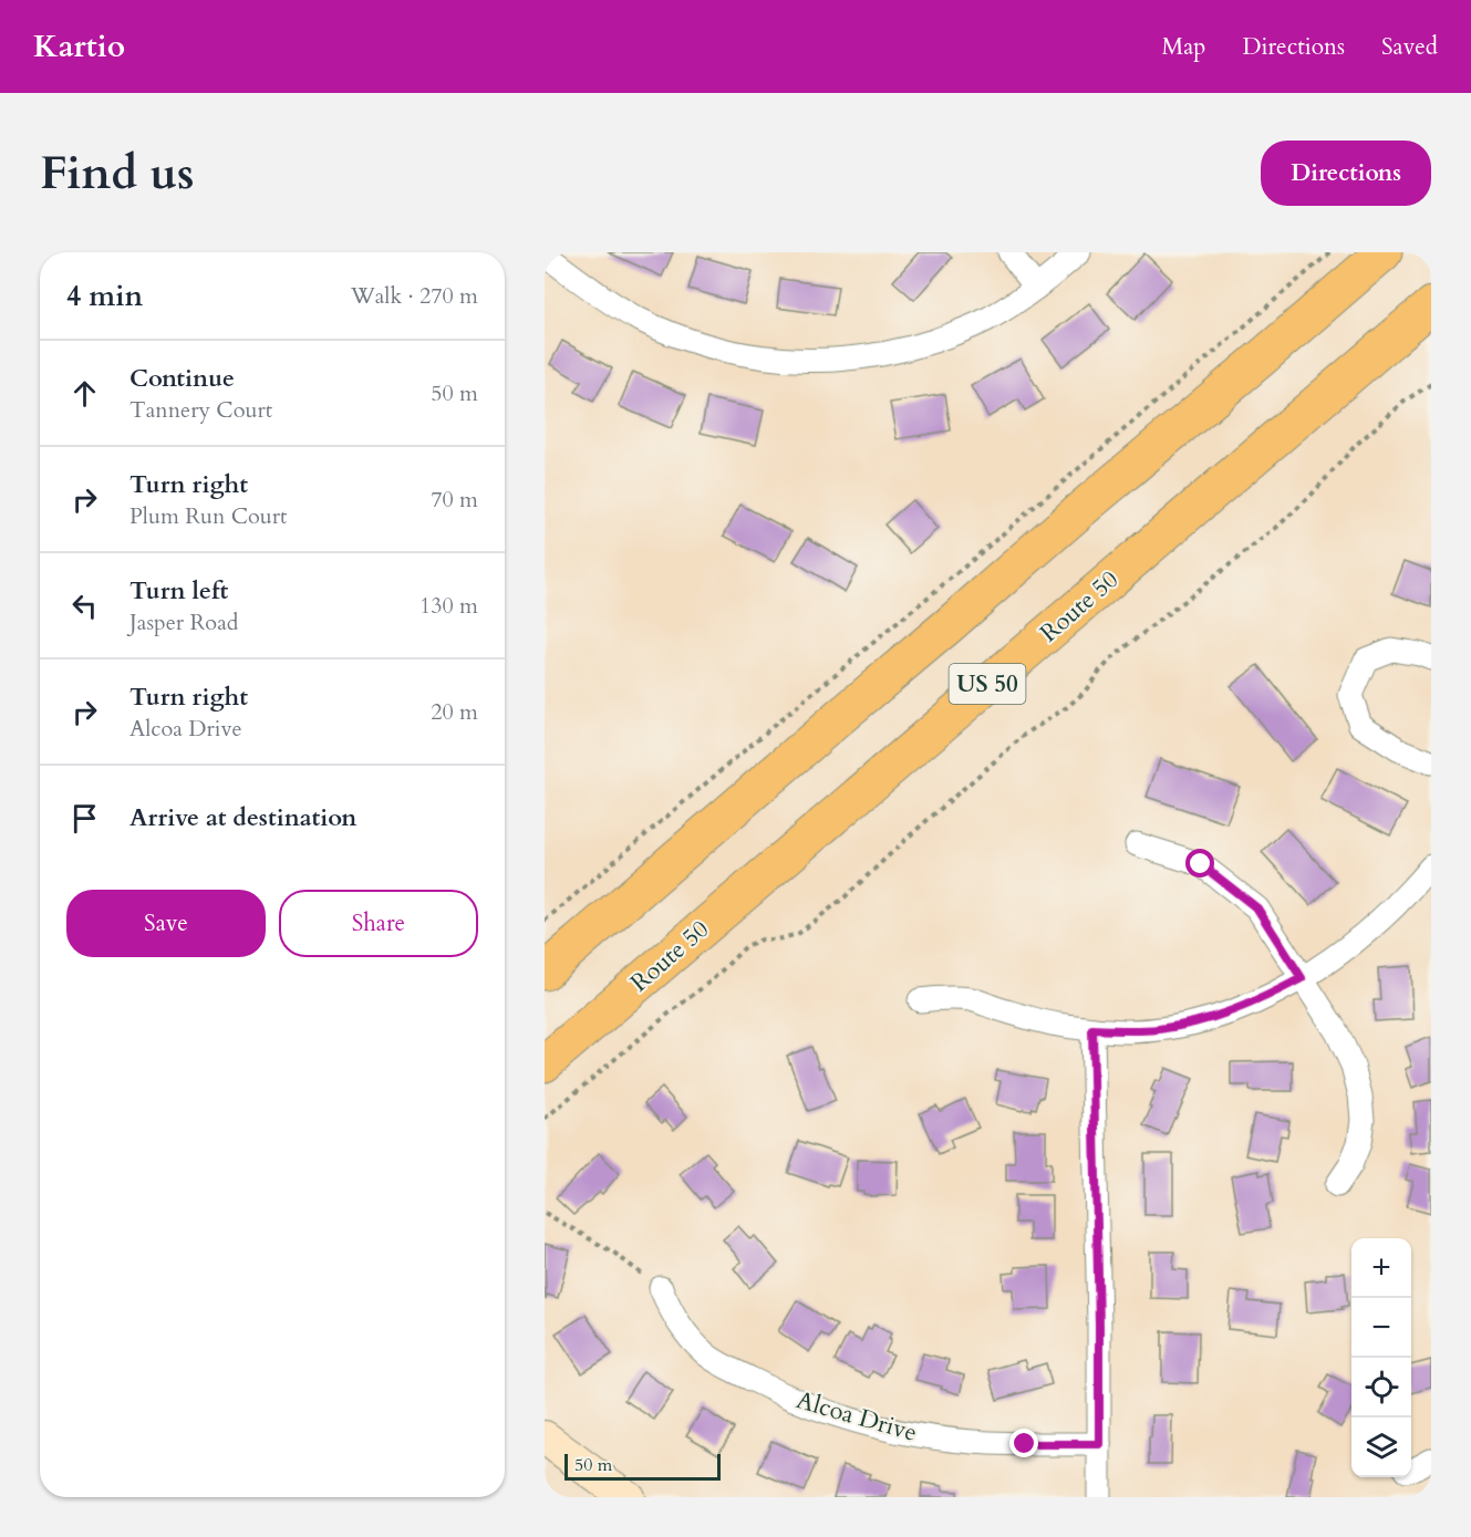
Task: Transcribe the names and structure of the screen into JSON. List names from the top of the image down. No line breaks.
{"streets":{"highway":["Route 50","US 50"],"street":["Alcoa Drive"]},"scale_bar":"50 m","page":{"header":"Kartio","nav":["Map","Directions","Saved"],"buttons":["Directions",["Save","Share"]],"title":"Find us","heading":["4 min","Walk · 270 m"],"list":[["Continue","Tannery Court","50 m"],["Turn right","Plum Run Court","70 m"],["Turn left","Jasper Road","130 m"],["Turn right","Alcoa Drive","20 m"],"Arrive at destination"],"map_buttons":["+","−"],"scale":"50 m"}}
